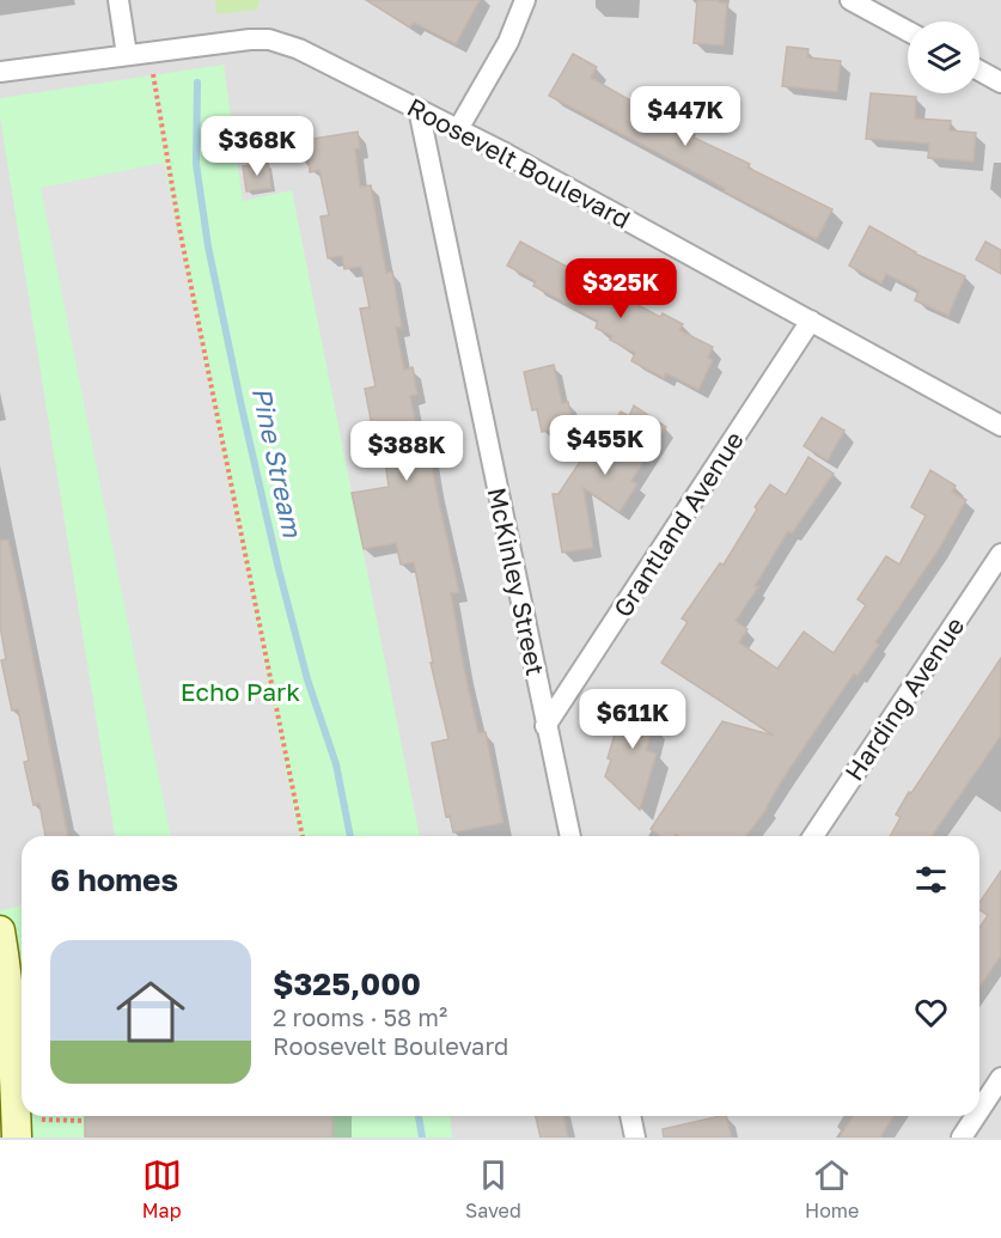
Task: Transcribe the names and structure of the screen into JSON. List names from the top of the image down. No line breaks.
{"streets":{"street":["Roosevelt Boulevard","Grantland Avenue","McKinley Street","Harding Avenue"]},"crossings":[["Roosevelt Boulevard","Grantland Avenue"],["Roosevelt Boulevard","McKinley Street"],["Grantland Avenue","McKinley Street"]],"water":["Pine Stream"],"parks":["Echo Park"],"page":{"price":["$447K","$368K","$325K","$455K","$388K","$611K"],"heading":"6 homes","list":[{"name":"$325,000","note":"2 rooms · 58 m² · Roosevelt Boulevard"}],"tabs":["Map","Saved","Home"]}}
